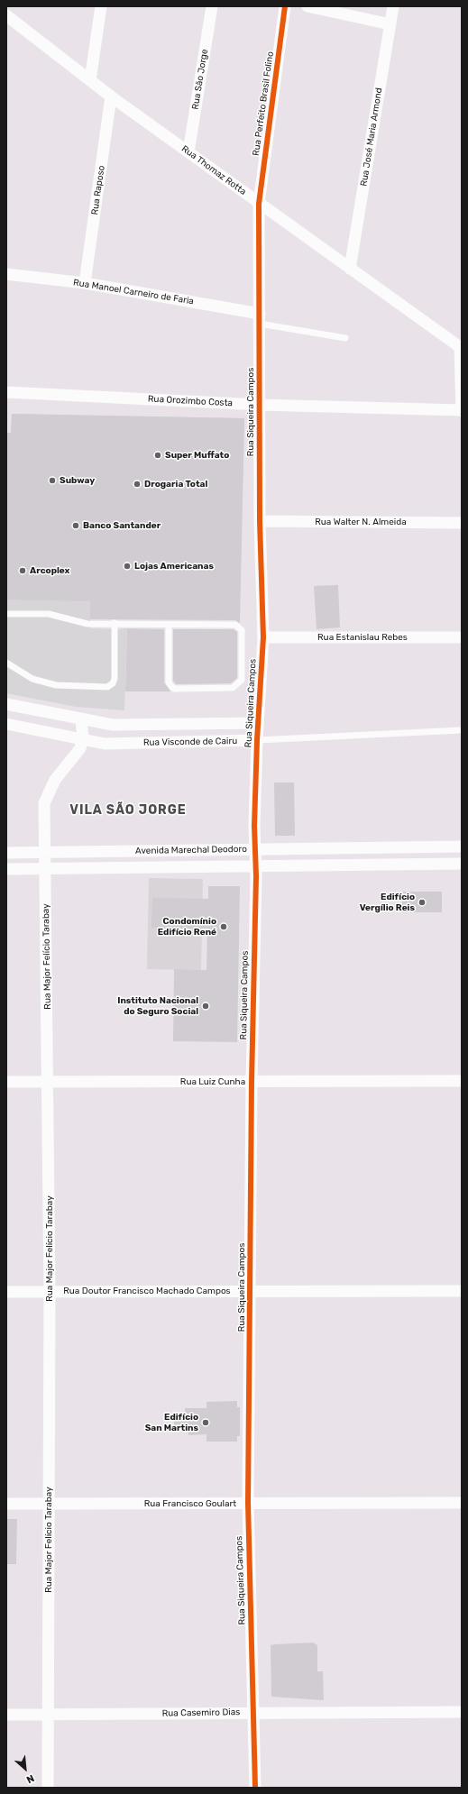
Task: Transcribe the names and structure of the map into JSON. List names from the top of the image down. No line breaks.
{"streets":{"street":["Rua São Jorge","Rua Perfeito Brasil Folino","Rua José Maria Armond","Rua Thomaz Rotta","Rua Raposo","Rua Manoel Carneiro de Faria","Rua Orozimbo Costa","Rua Siqueira Campos","Rua Walter N. Almeida","Rua Estanislau Rebes","Rua Visconde de Cairu","Avenida Marechal Deodoro","Rua Major Felício Tarabay","Rua Luiz Cunha","Rua Doutor Francisco Machado Campos","Rua Francisco Goulart","Rua Casemiro Dias"]},"crossings":[["Rua São Jorge","Rua Thomaz Rotta"],["Rua Perfeito Brasil Folino","Rua Thomaz Rotta"],["Rua Perfeito Brasil Folino","Rua Siqueira Campos"],["Rua José Maria Armond","Rua Thomaz Rotta"],["Rua Thomaz Rotta","Rua Raposo"],["Rua Thomaz Rotta","Rua Orozimbo Costa"],["Rua Thomaz Rotta","Rua Siqueira Campos"],["Rua Raposo","Rua Manoel Carneiro de Faria"],["Rua Manoel Carneiro de Faria","Rua Siqueira Campos"],["Rua Orozimbo Costa","Rua Siqueira Campos"],["Rua Siqueira Campos","Rua Walter N. Almeida"],["Rua Siqueira Campos","Rua Estanislau Rebes"],["Rua Siqueira Campos","Rua Visconde de Cairu"],["Rua Siqueira Campos","Avenida Marechal Deodoro"],["Rua Siqueira Campos","Rua Luiz Cunha"],["Rua Siqueira Campos","Rua Doutor Francisco Machado Campos"],["Rua Siqueira Campos","Rua Francisco Goulart"],["Rua Siqueira Campos","Rua Casemiro Dias"],["Rua Visconde de Cairu","Rua Major Felício Tarabay"],["Avenida Marechal Deodoro","Rua Major Felício Tarabay"],["Rua Major Felício Tarabay","Rua Luiz Cunha"],["Rua Major Felício Tarabay","Rua Doutor Francisco Machado Campos"],["Rua Major Felício Tarabay","Rua Francisco Goulart"],["Rua Major Felício Tarabay","Rua Casemiro Dias"]],"districts":["VILA SÃO JORGE"],"places":["Super Muffato","Subway","Drogaria Total","Banco Santander","Lojas Americanas","Arcoplex","Edifício Vergílio Reis","Condomínio Edifício René","Instituto Nacional do Seguro Social","Edifício San Martins"],"north":"bottom right"}
